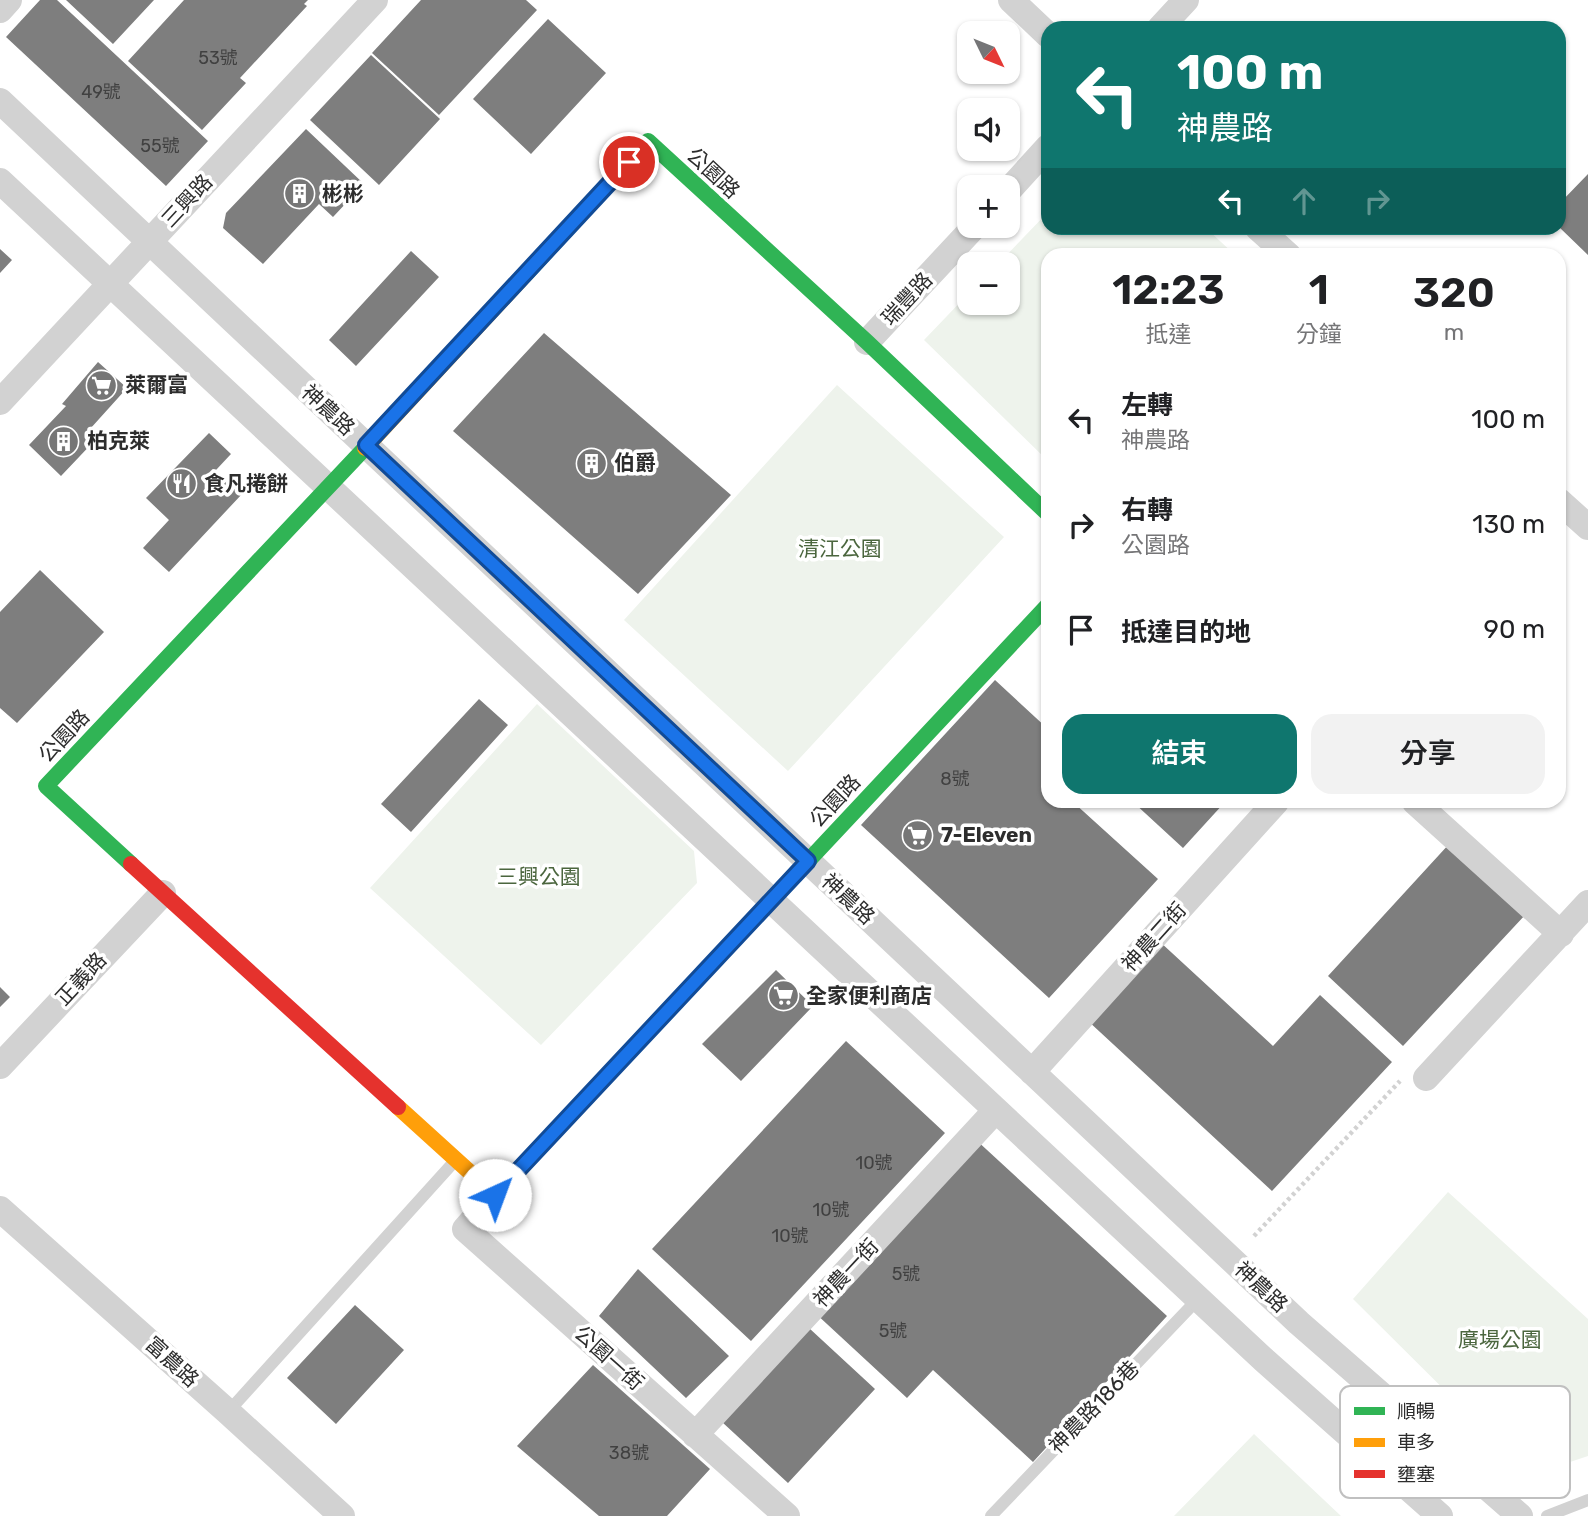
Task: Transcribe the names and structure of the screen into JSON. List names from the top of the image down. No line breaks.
{"streets":{"street":["公園路","三興路","瑞豐路","神農路","神農二街","正義路","神農一街","公園一街","富農路"],"lane":["神農路186巷"]},"crossings":[["公園路","瑞豐路"],["公園路","神農路"],["公園路","正義路"],["公園路","公園一街"],["三興路","神農路"],["神農路","神農二街"],["神農一街","公園一街"]],"parks":["清江公園","三興公園","廣場公園"],"places":{"building":["彬彬","柏克萊","伯爵"],"supermarket":["萊爾富","7-Eleven","全家便利商店"],"restaurant":["食凡捲餅"]},"house_numbers":["53號","49號","55號","8號","10號","10號","10號","5號","5號","38號"],"legend":["順暢","車多","壅塞"],"north":"bottom right","page":{"map_buttons":["+","−"],"turn":["100 m","神農路"],"eta":["12:23","抵達","1","分鐘","320","m"],"list":[{"name":"左轉","note":"神農路","value":"100 m"},{"name":"右轉","note":"公園路","value":"130 m"},{"name":"抵達目的地","value":"90 m"}],"buttons":["結束","分享"]}}
